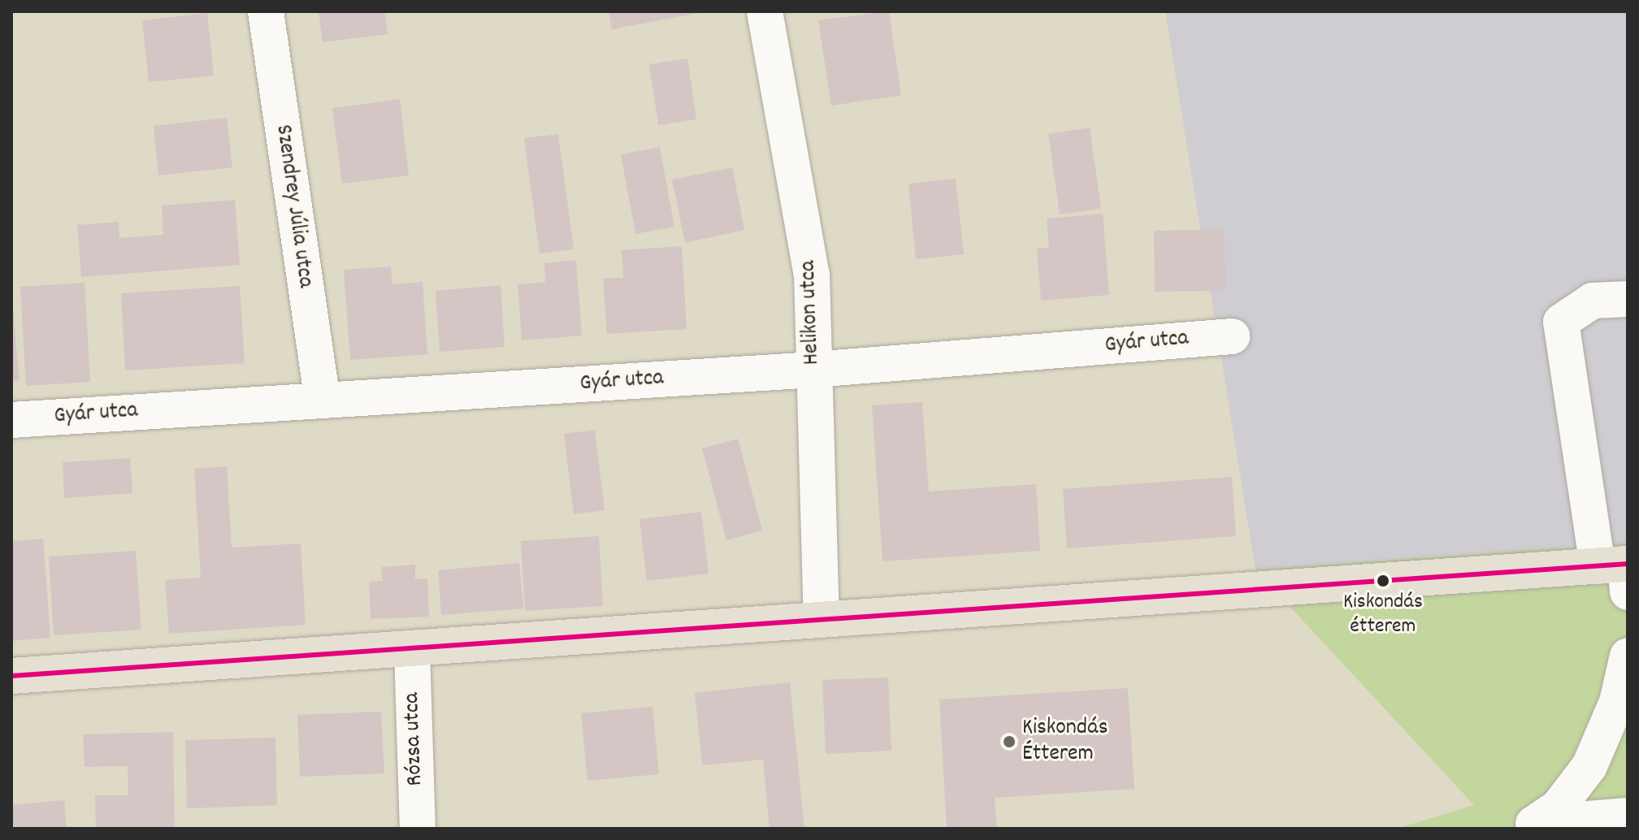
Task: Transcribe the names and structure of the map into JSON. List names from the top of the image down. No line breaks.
{"streets":{"street":["Szendrey Júlia utca","Helikon utca","Gyár utca","Rózsa utca"]},"crossings":[["Szendrey Júlia utca","Gyár utca"],["Helikon utca","Gyár utca"]],"places":["Kiskondás étterem","Kiskondás Étterem"]}
